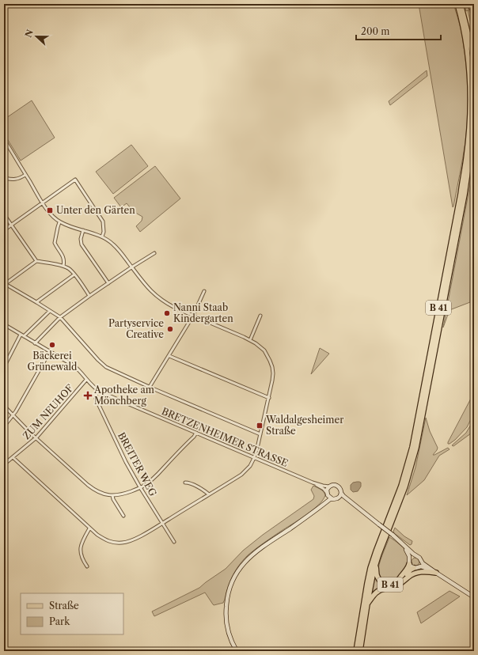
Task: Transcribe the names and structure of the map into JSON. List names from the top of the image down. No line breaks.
{"streets":{"highway":["B 41"],"street":["ZUM NEUHOF","BRETZENHEIMER STRASSE","BREITER WEG"]},"crossings":[["ZUM NEUHOF","BRETZENHEIMER STRASSE"],["BRETZENHEIMER STRASSE","BREITER WEG"]],"places":{"transit":["Unter den Gärten","Waldalgesheimer Straße"],"other":["Nanni Staab Kindergarten","Partyservice Creative","Bäckerei Grünewald"],"health":["Apotheke am Mönchberg"]},"legend":["Straße","Park"],"scale_bar":"200 m","north":"left"}
